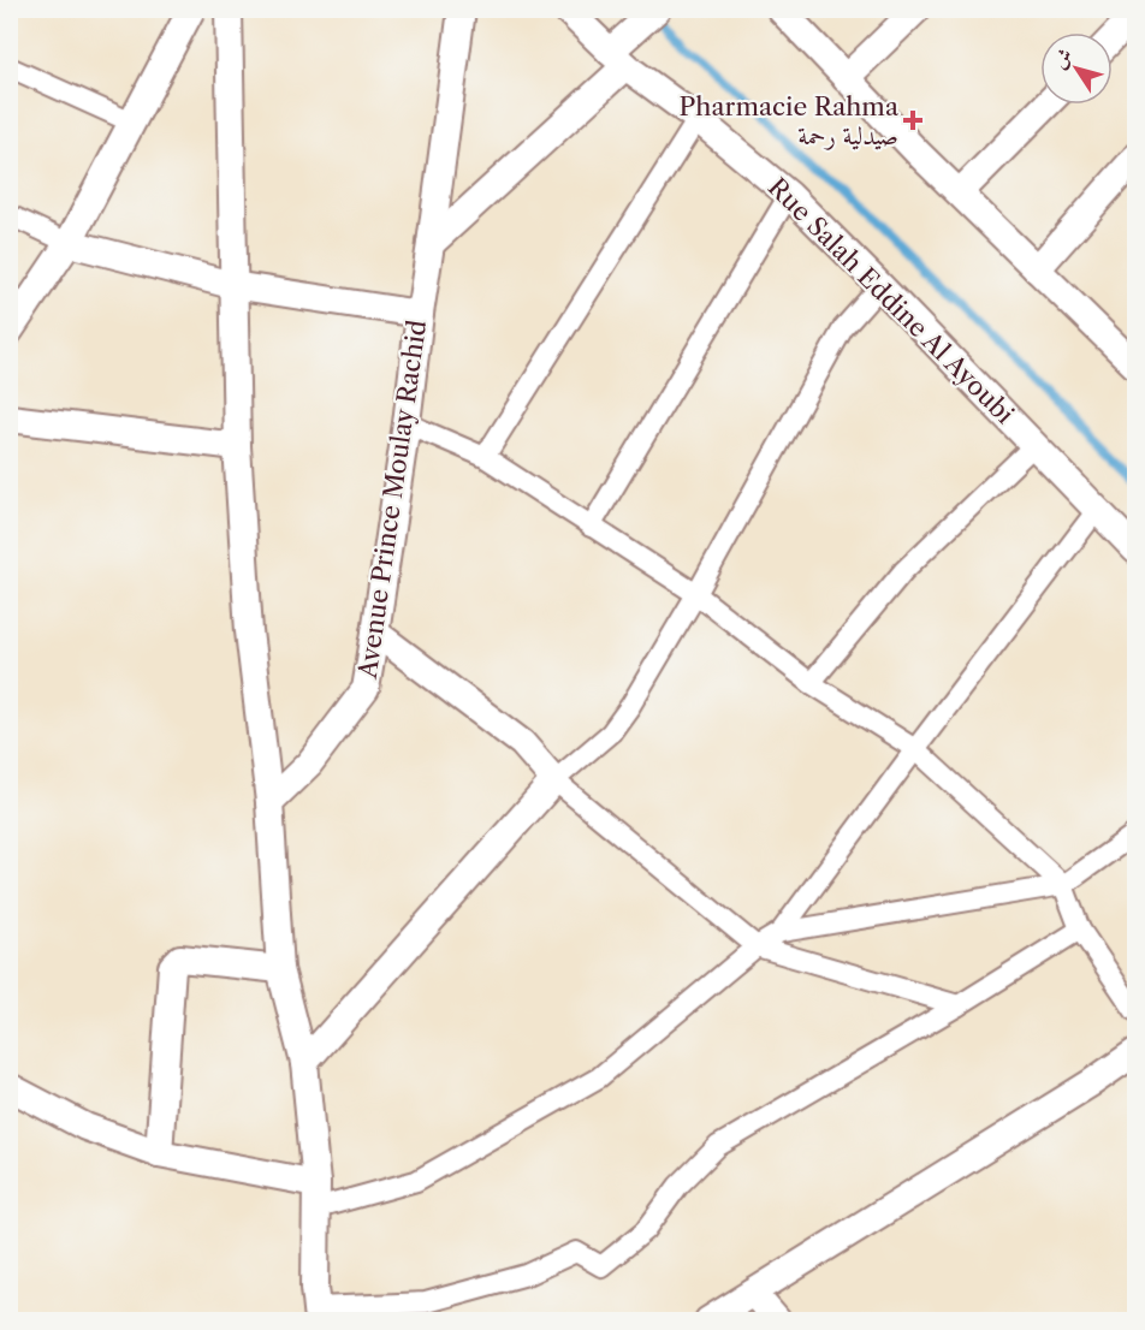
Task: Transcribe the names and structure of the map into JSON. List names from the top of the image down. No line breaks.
{"streets":{"street":["Rue Salah Eddine Al Ayoubi","Avenue Prince Moulay Rachid"]},"places":{"health":["Pharmacie Rahma صيدلية رحمة"]},"north":"top left"}
